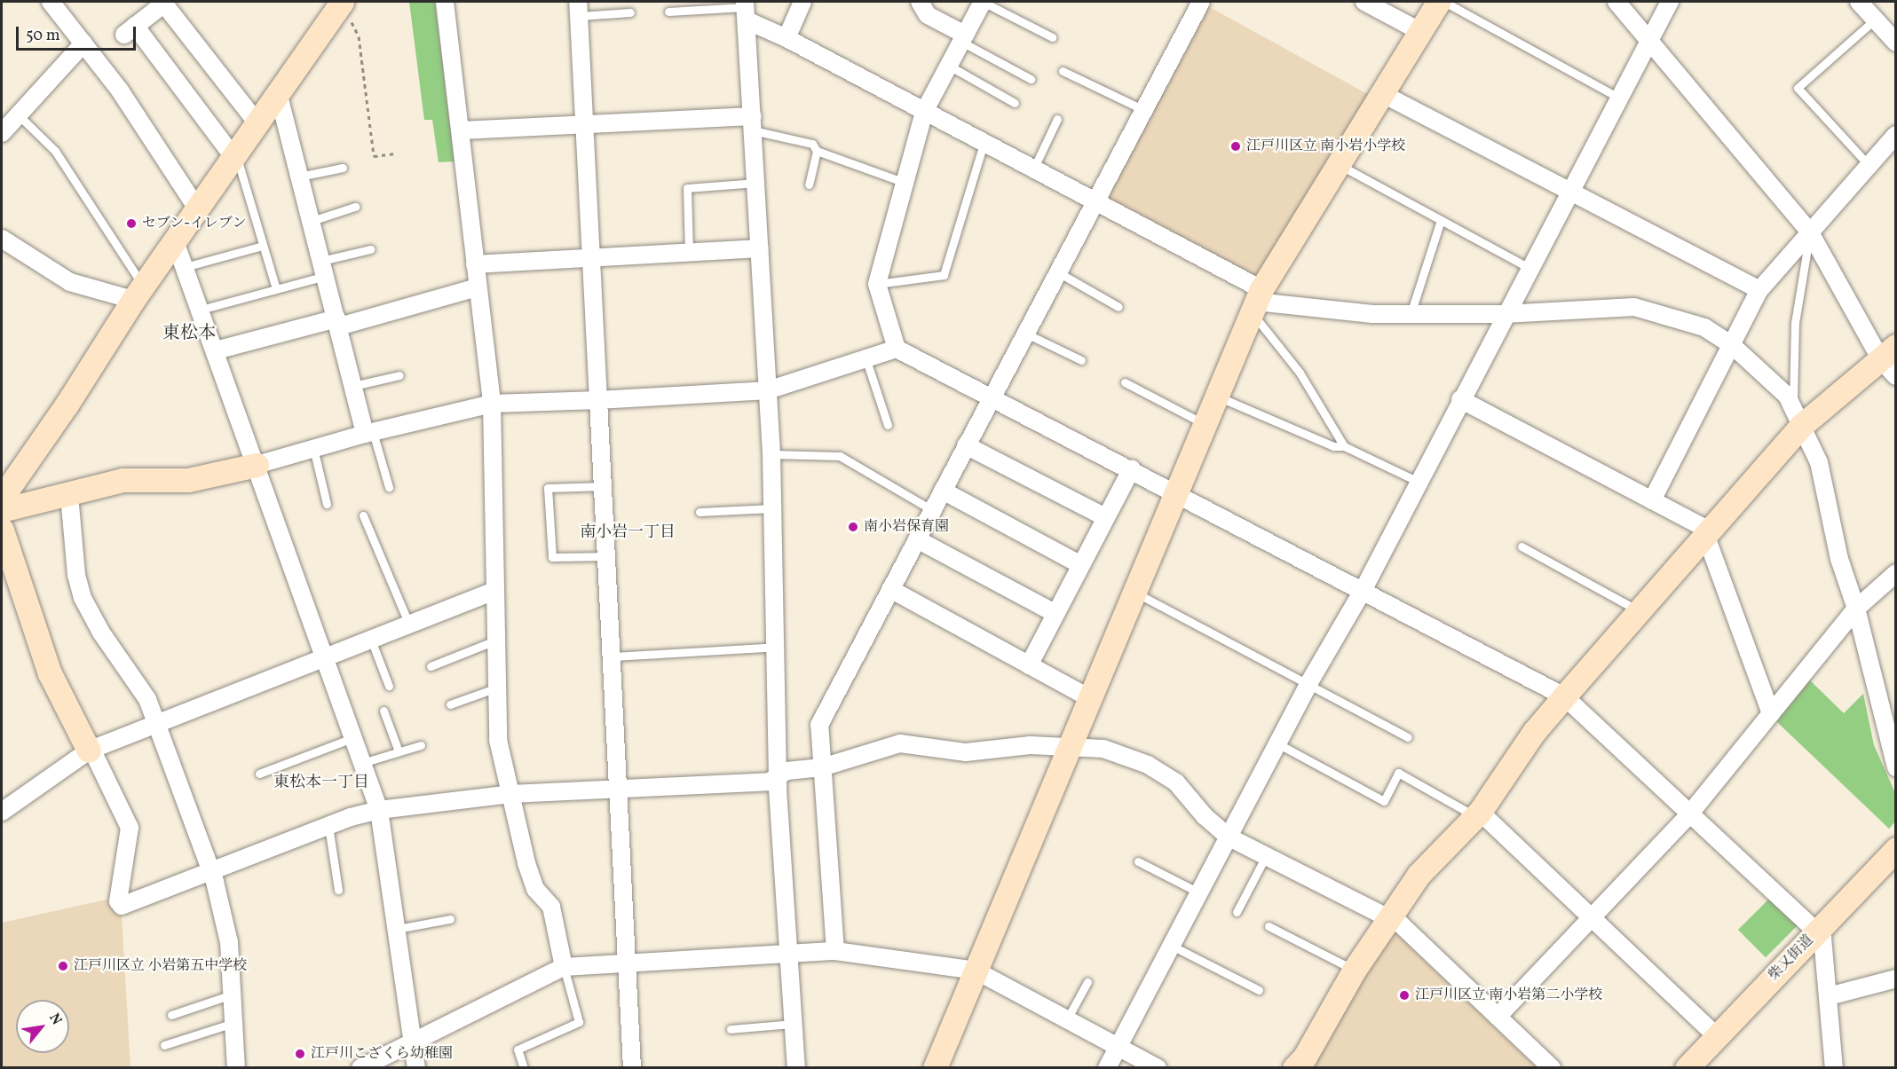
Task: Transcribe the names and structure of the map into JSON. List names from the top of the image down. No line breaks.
{"streets":{"street":["柴又街道"]},"districts":["東松本","南小岩一丁目","東松本一丁目"],"places":["江戸川区立 南小岩小学校","セブン-イレブン","南小岩保育園","江戸川区立 小岩第五中学校","江戸川区立 南小岩第二小学校","江戸川こざくら幼稚園"],"scale_bar":"50 m","north":"top right"}
